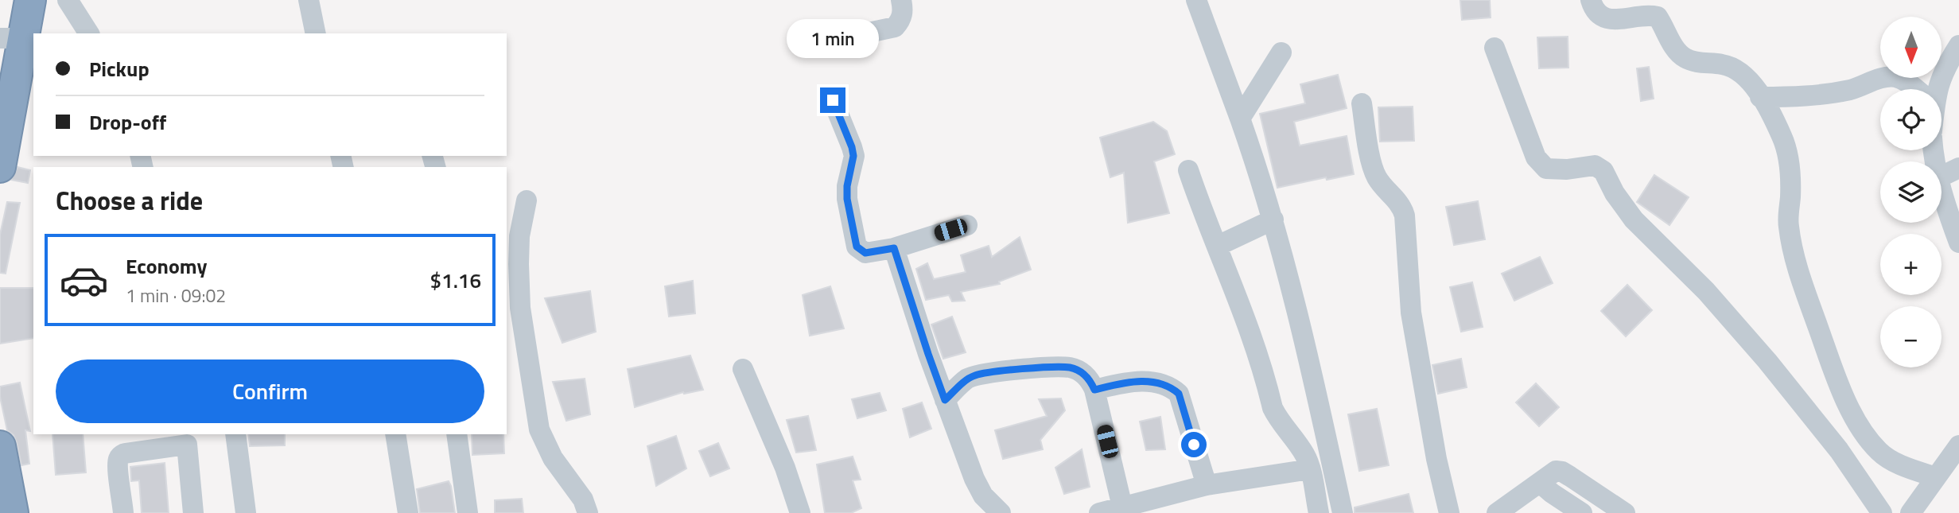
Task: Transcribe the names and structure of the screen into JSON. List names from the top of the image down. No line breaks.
{"north":"bottom","page":{"map_buttons":["+","−"],"bubble":"1 min","banner":["Pickup","Drop-off"],"heading":"Choose a ride","list":[{"name":"Economy","note":"1 min · 09:02","value":"$1.16"}],"buttons":"Confirm"}}
